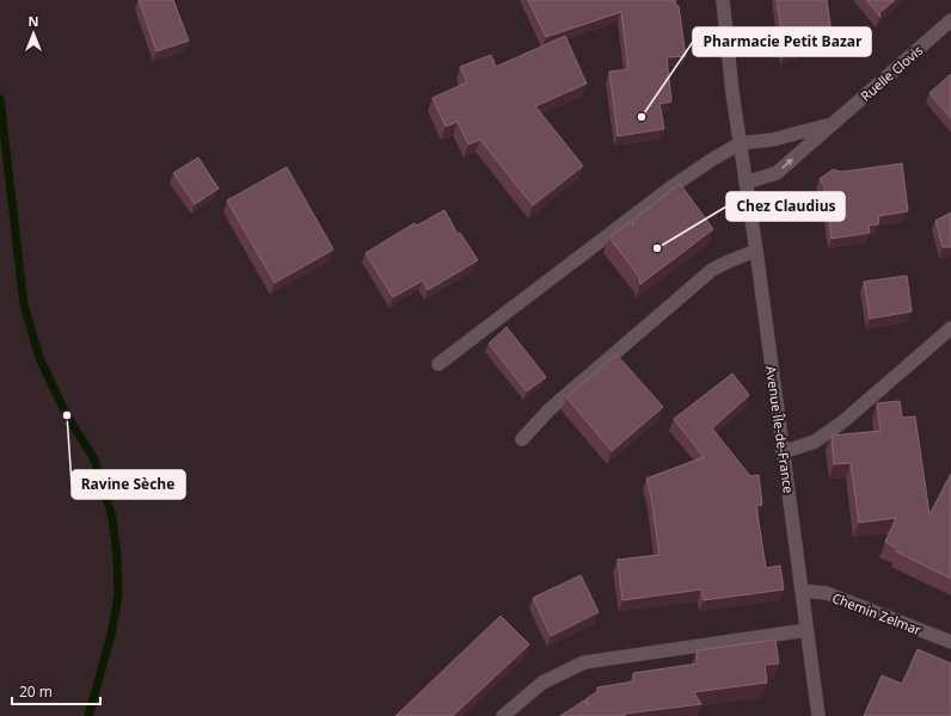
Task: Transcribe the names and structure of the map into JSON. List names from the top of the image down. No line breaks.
{"streets":{"street":["Ruelle Clovis","Avenue Île-de-France","Chemin Zelmar"]},"crossings":[["Ruelle Clovis","Avenue Île-de-France"],["Avenue Île-de-France","Chemin Zelmar"]],"places":["Pharmacie Petit Bazar","Chez Claudius","Ravine Sèche"],"scale_bar":"20 m","north":"top"}
